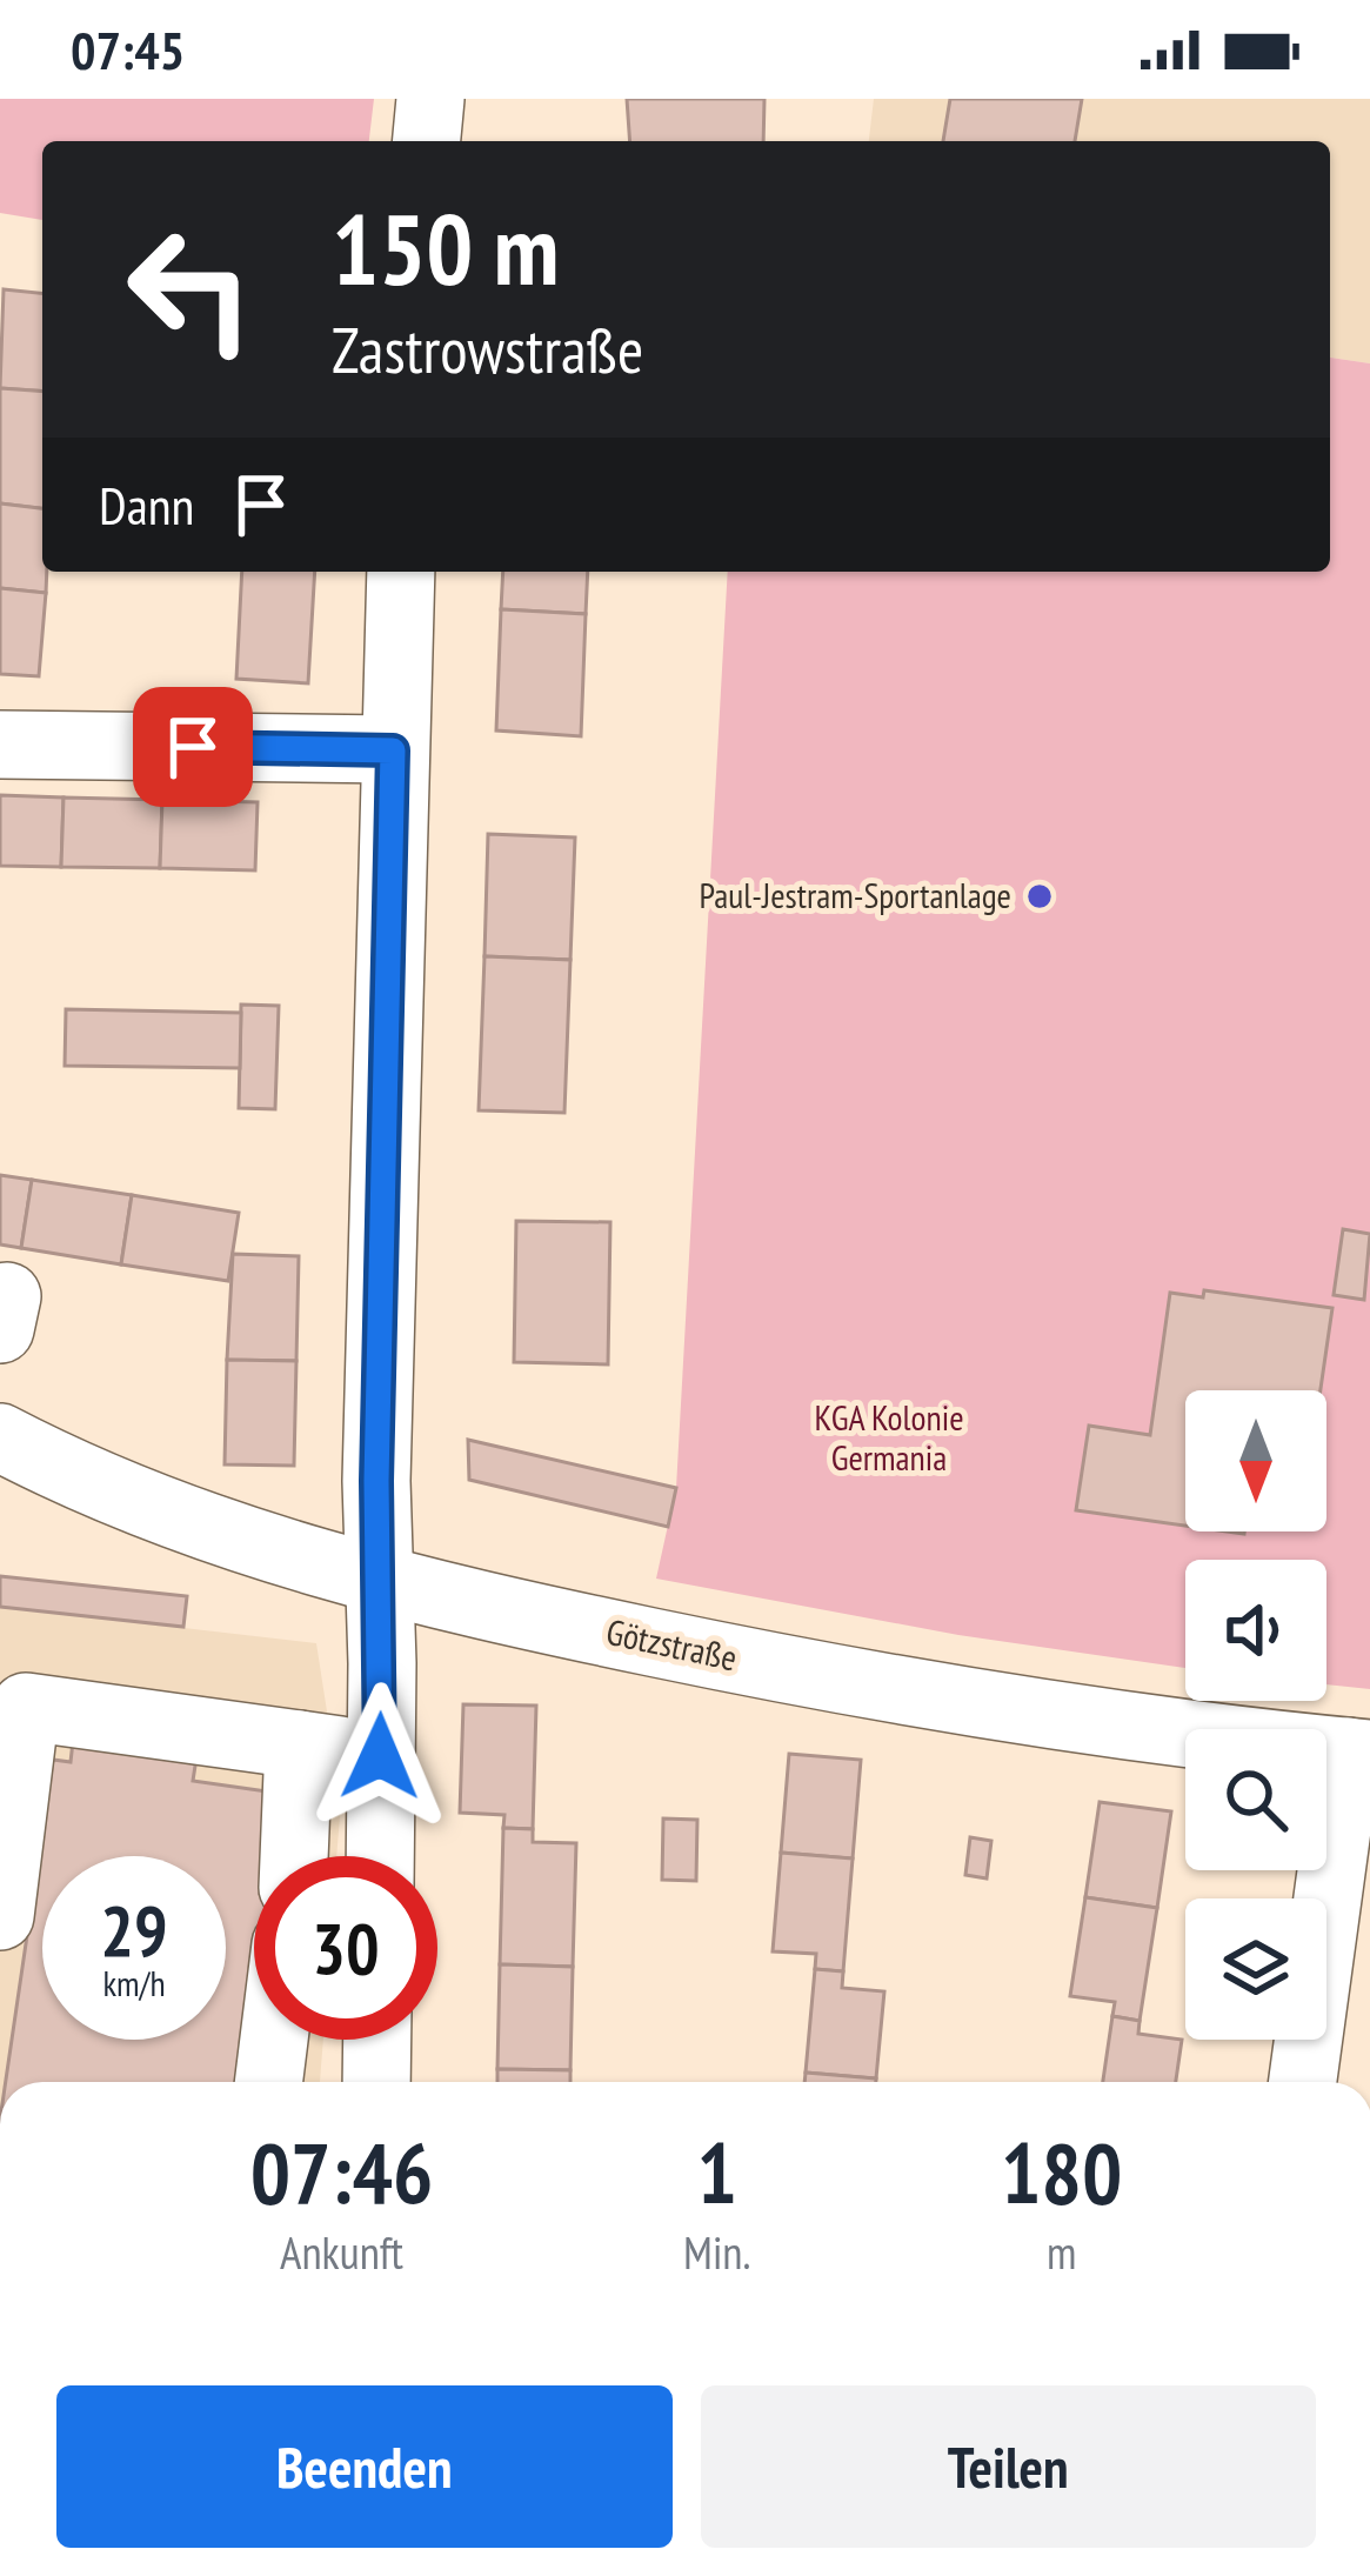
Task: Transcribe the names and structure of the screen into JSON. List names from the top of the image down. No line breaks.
{"streets":{"street":["Götzstraße"]},"parks":["KGA Kolonie Germania"],"places":["Paul-Jestram-Sportanlage"],"north":"bottom","page":{"status":"07:45","turn":["150 m","Zastrowstraße"],"then":"Dann","speed":"29 km/h","limit":"30","eta":["07:46","Ankunft","1","Min.","180","m"],"buttons":["Beenden","Teilen"]}}
